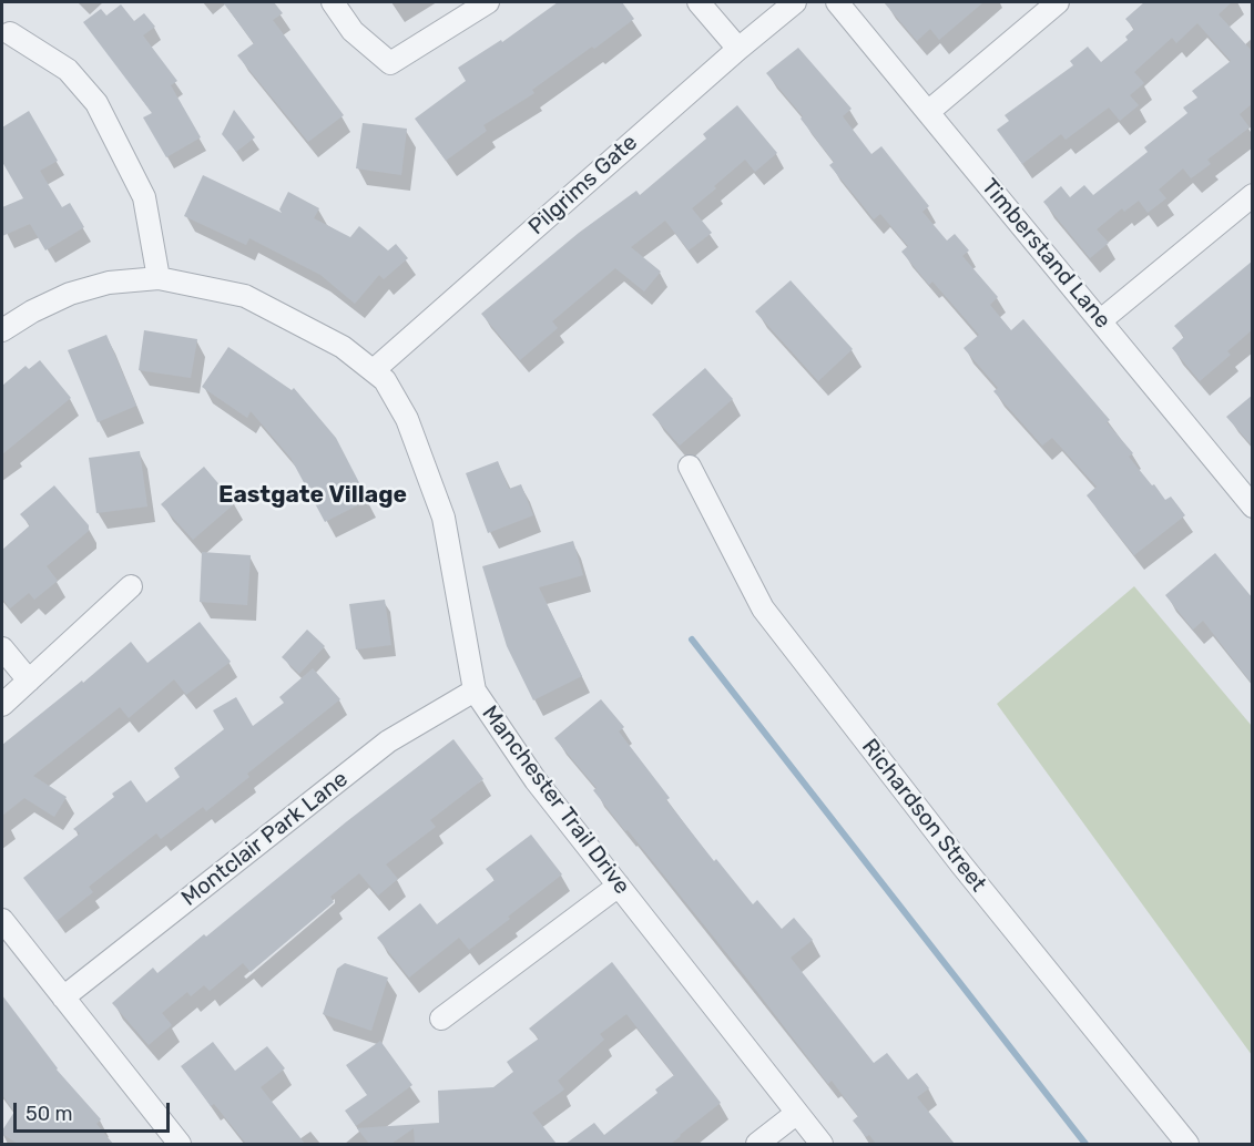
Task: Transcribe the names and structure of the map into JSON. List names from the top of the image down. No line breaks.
{"streets":{"street":["Pilgrims Gate","Timberstand Lane","Manchester Trail Drive","Richardson Street","Montclair Park Lane"]},"crossings":[["Pilgrims Gate","Manchester Trail Drive"],["Manchester Trail Drive","Montclair Park Lane"]],"districts":["Eastgate Village"],"scale_bar":"50 m"}
